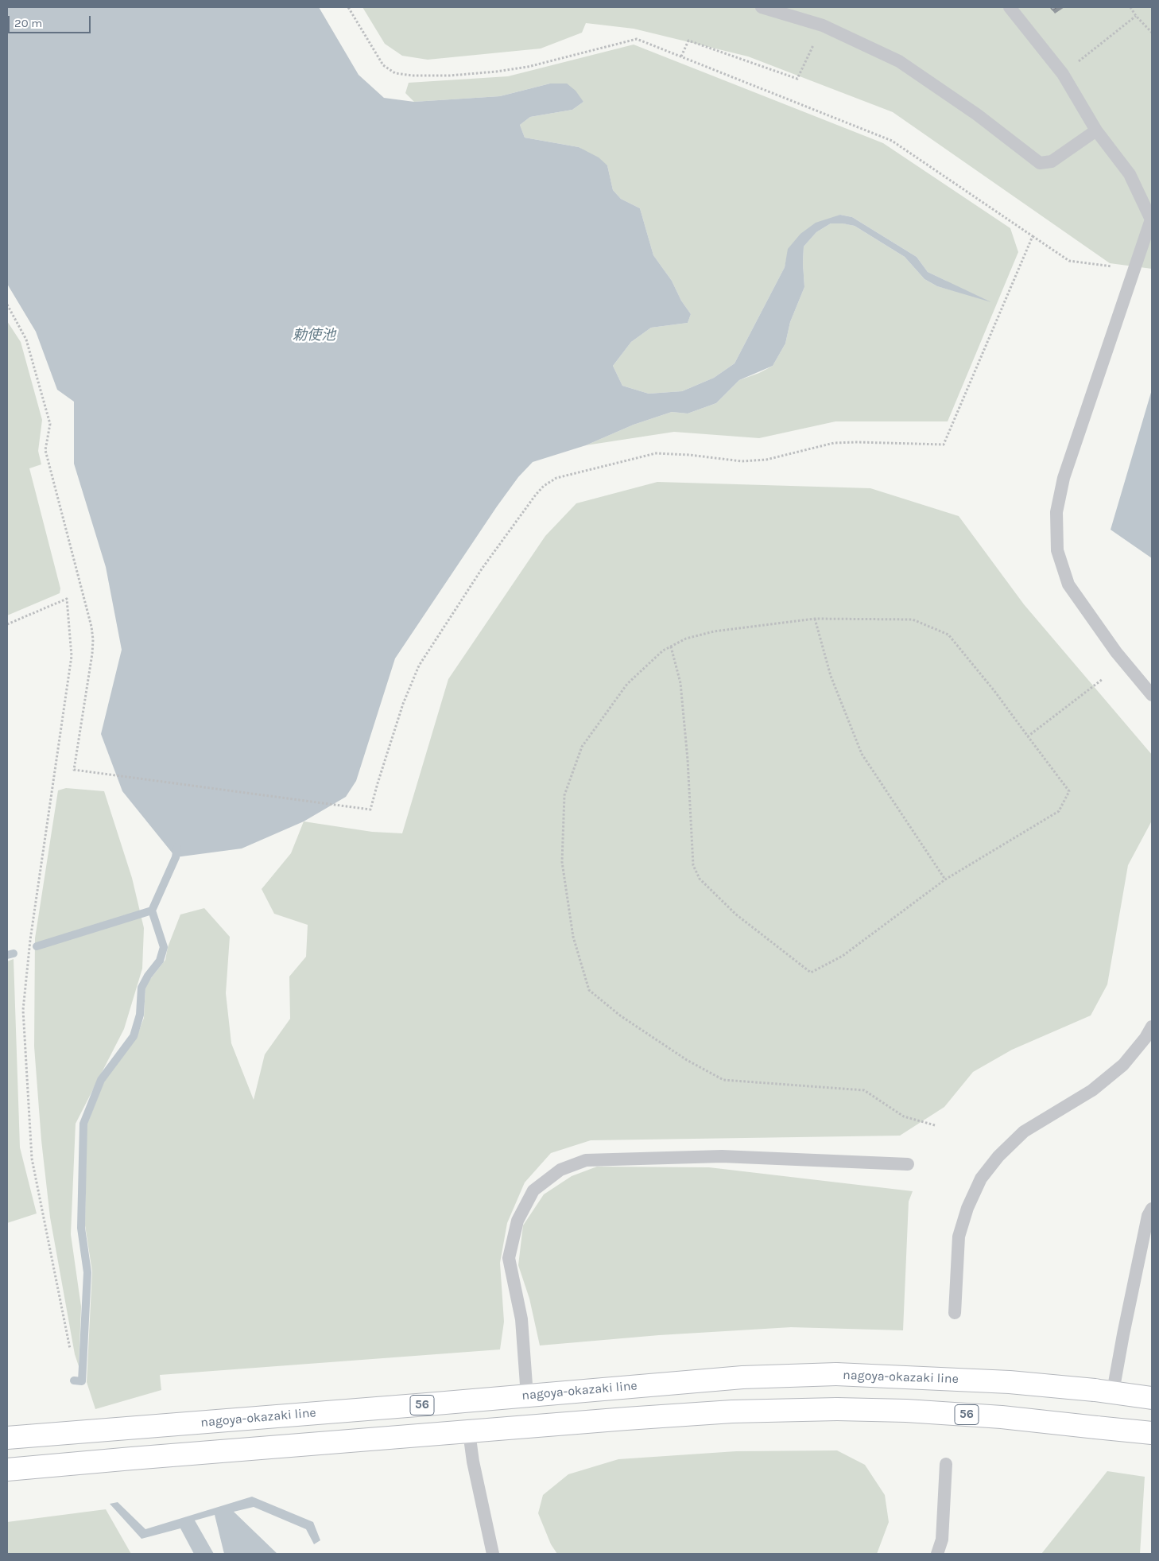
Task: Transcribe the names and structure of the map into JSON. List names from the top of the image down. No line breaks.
{"streets":{"main road":["nagoya-okazaki line","56"]},"water":["勅使池"],"scale_bar":"20 m"}
